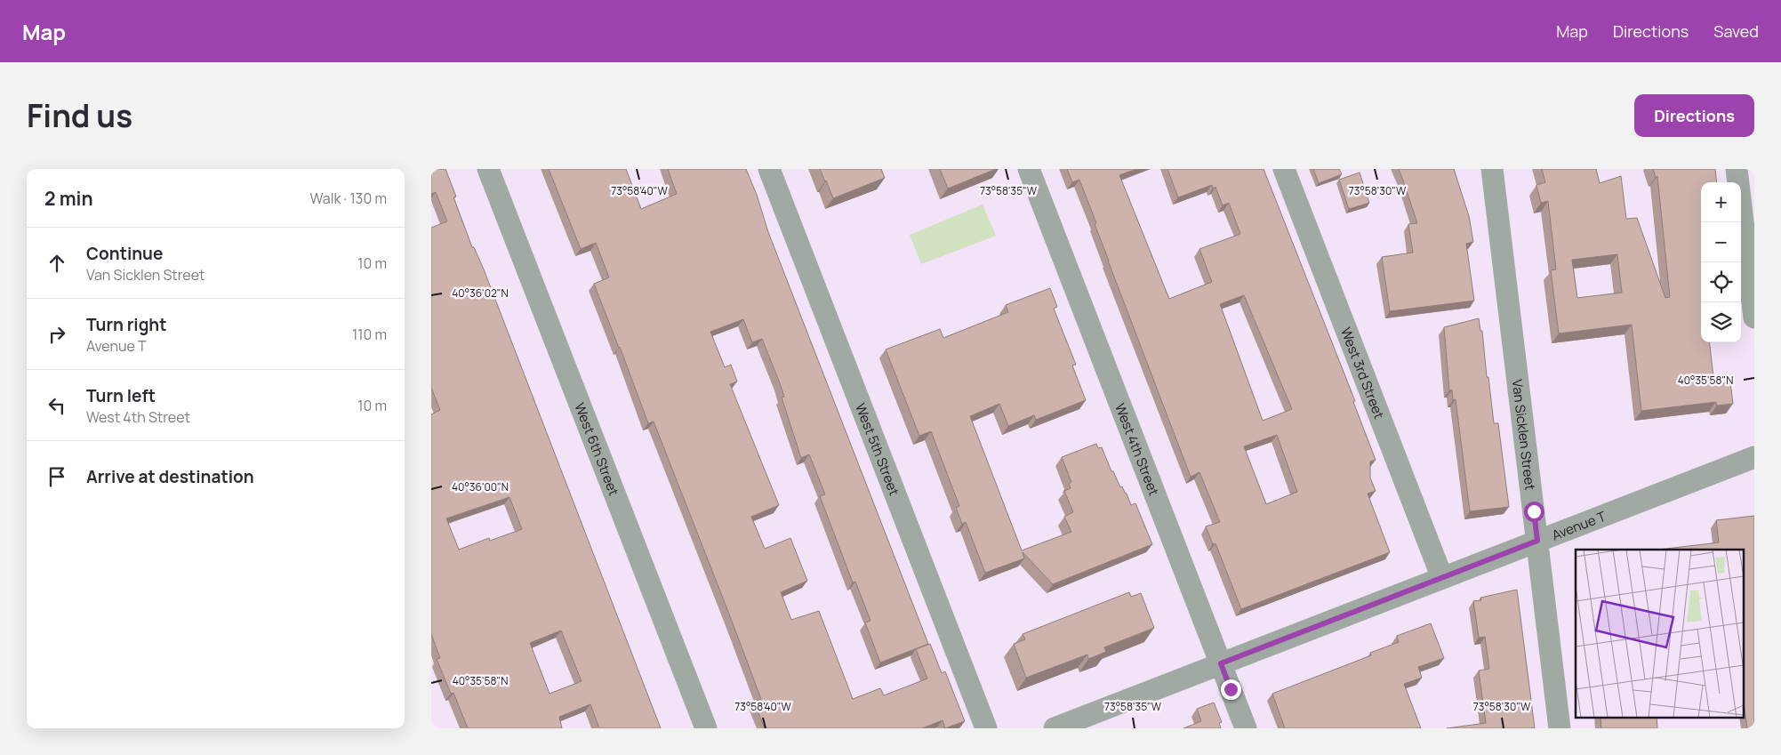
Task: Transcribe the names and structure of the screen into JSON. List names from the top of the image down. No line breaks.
{"streets":{"street":["West 3rd Street","Van Sicklen Street","West 6th Street","West 4th Street","West 5th Street","Avenue T"]},"crossings":[["West 3rd Street","Avenue T"],["Van Sicklen Street","Avenue T"],["West 4th Street","Avenue T"]],"page":{"header":"Map","nav":["Map","Directions","Saved"],"title":"Find us","buttons":"Directions","heading":["2 min","Walk · 130 m"],"map_buttons":["+","−"],"list":[["Continue","Van Sicklen Street","10 m"],["Turn right","Avenue T","110 m"],["Turn left","West 4th Street","10 m"],"Arrive at destination"]},"coordinates":["73°58'40\"W","73°58'35\"W","73°58'30\"W","40°36'02\"N","40°35'58\"N","40°36'00\"N"]}
